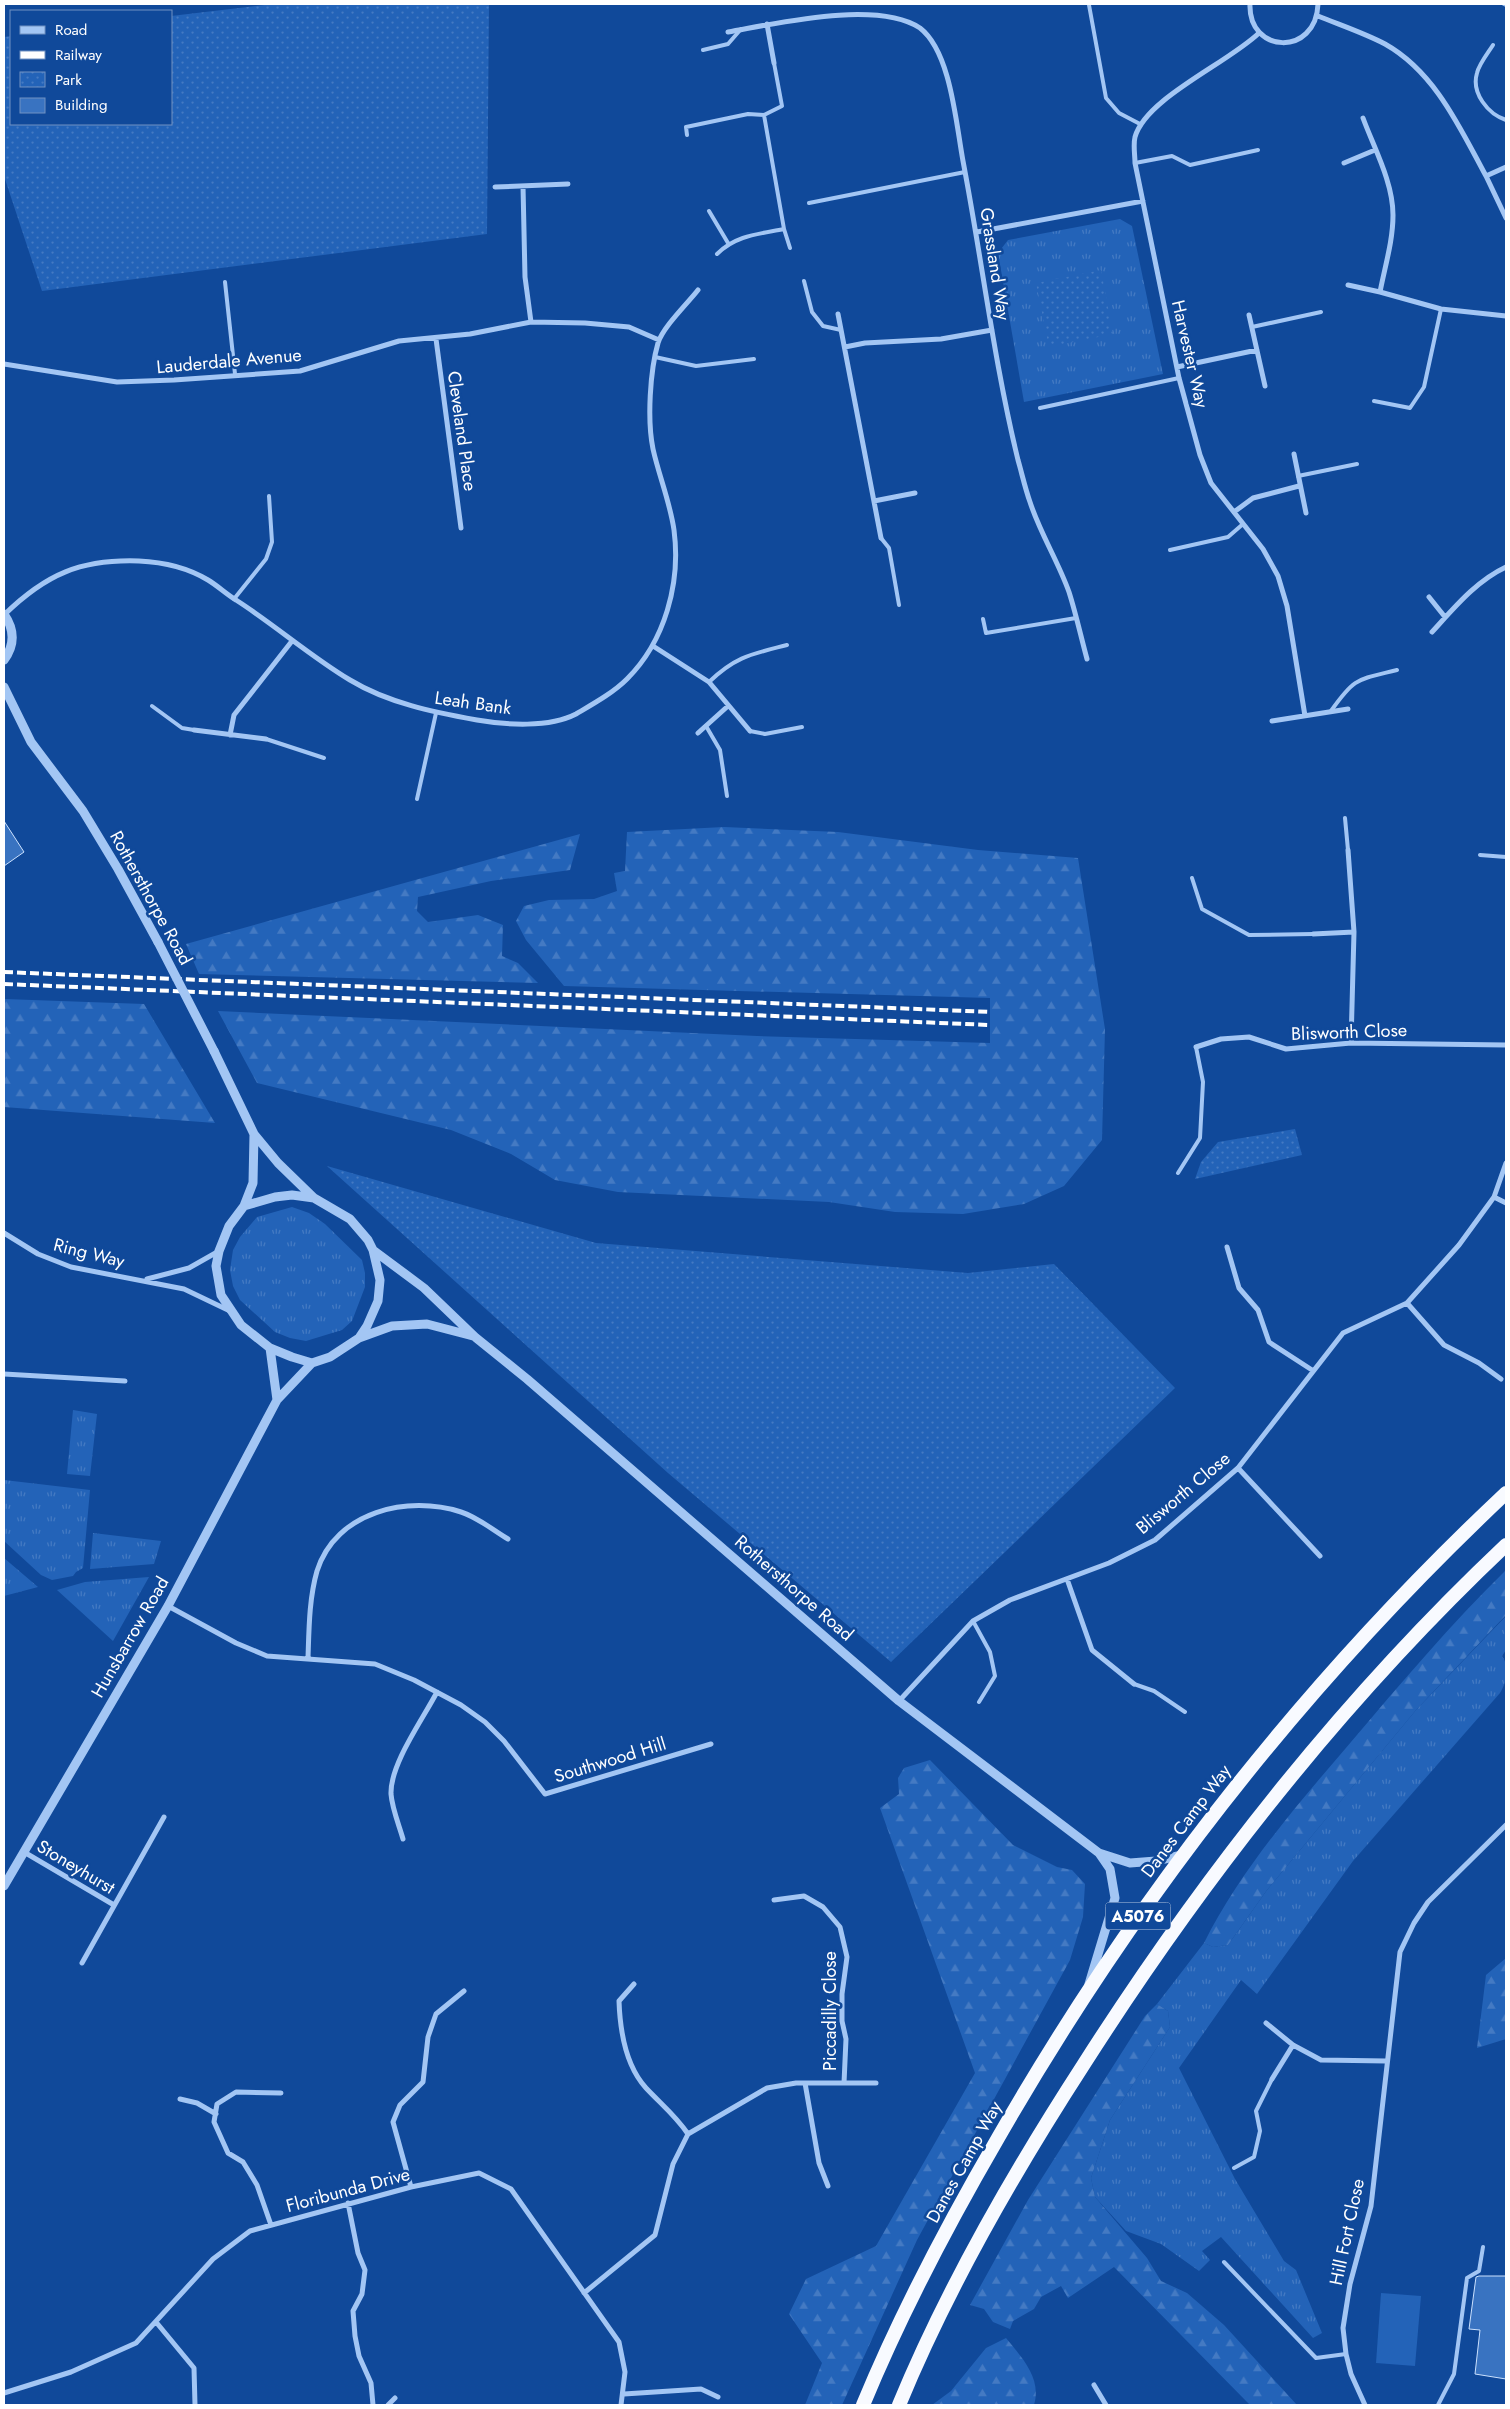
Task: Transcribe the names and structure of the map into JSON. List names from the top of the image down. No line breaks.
{"streets":{"highway":["Danes Camp Way","A5076"],"street":["Grassland Way","Harvester Way","Lauderdale Avenue","Cleveland Place","Leah Bank","Rothersthorpe Road","Blisworth Close","Ring Way","Hunsbarrow Road","Southwood Hill","Stoneyhurst","Piccadilly Close","Floribunda Drive","Hill Fort Close"]},"crossings":[["Lauderdale Avenue","Cleveland Place"],["Lauderdale Avenue","Leah Bank"],["Rothersthorpe Road","Blisworth Close"],["Rothersthorpe Road","Ring Way"],["Rothersthorpe Road","Hunsbarrow Road"],["Rothersthorpe Road","Danes Camp Way"],["Ring Way","Hunsbarrow Road"],["Hunsbarrow Road","Southwood Hill"],["Hunsbarrow Road","Stoneyhurst"]],"legend":["Road","Railway","Park","Building"]}
